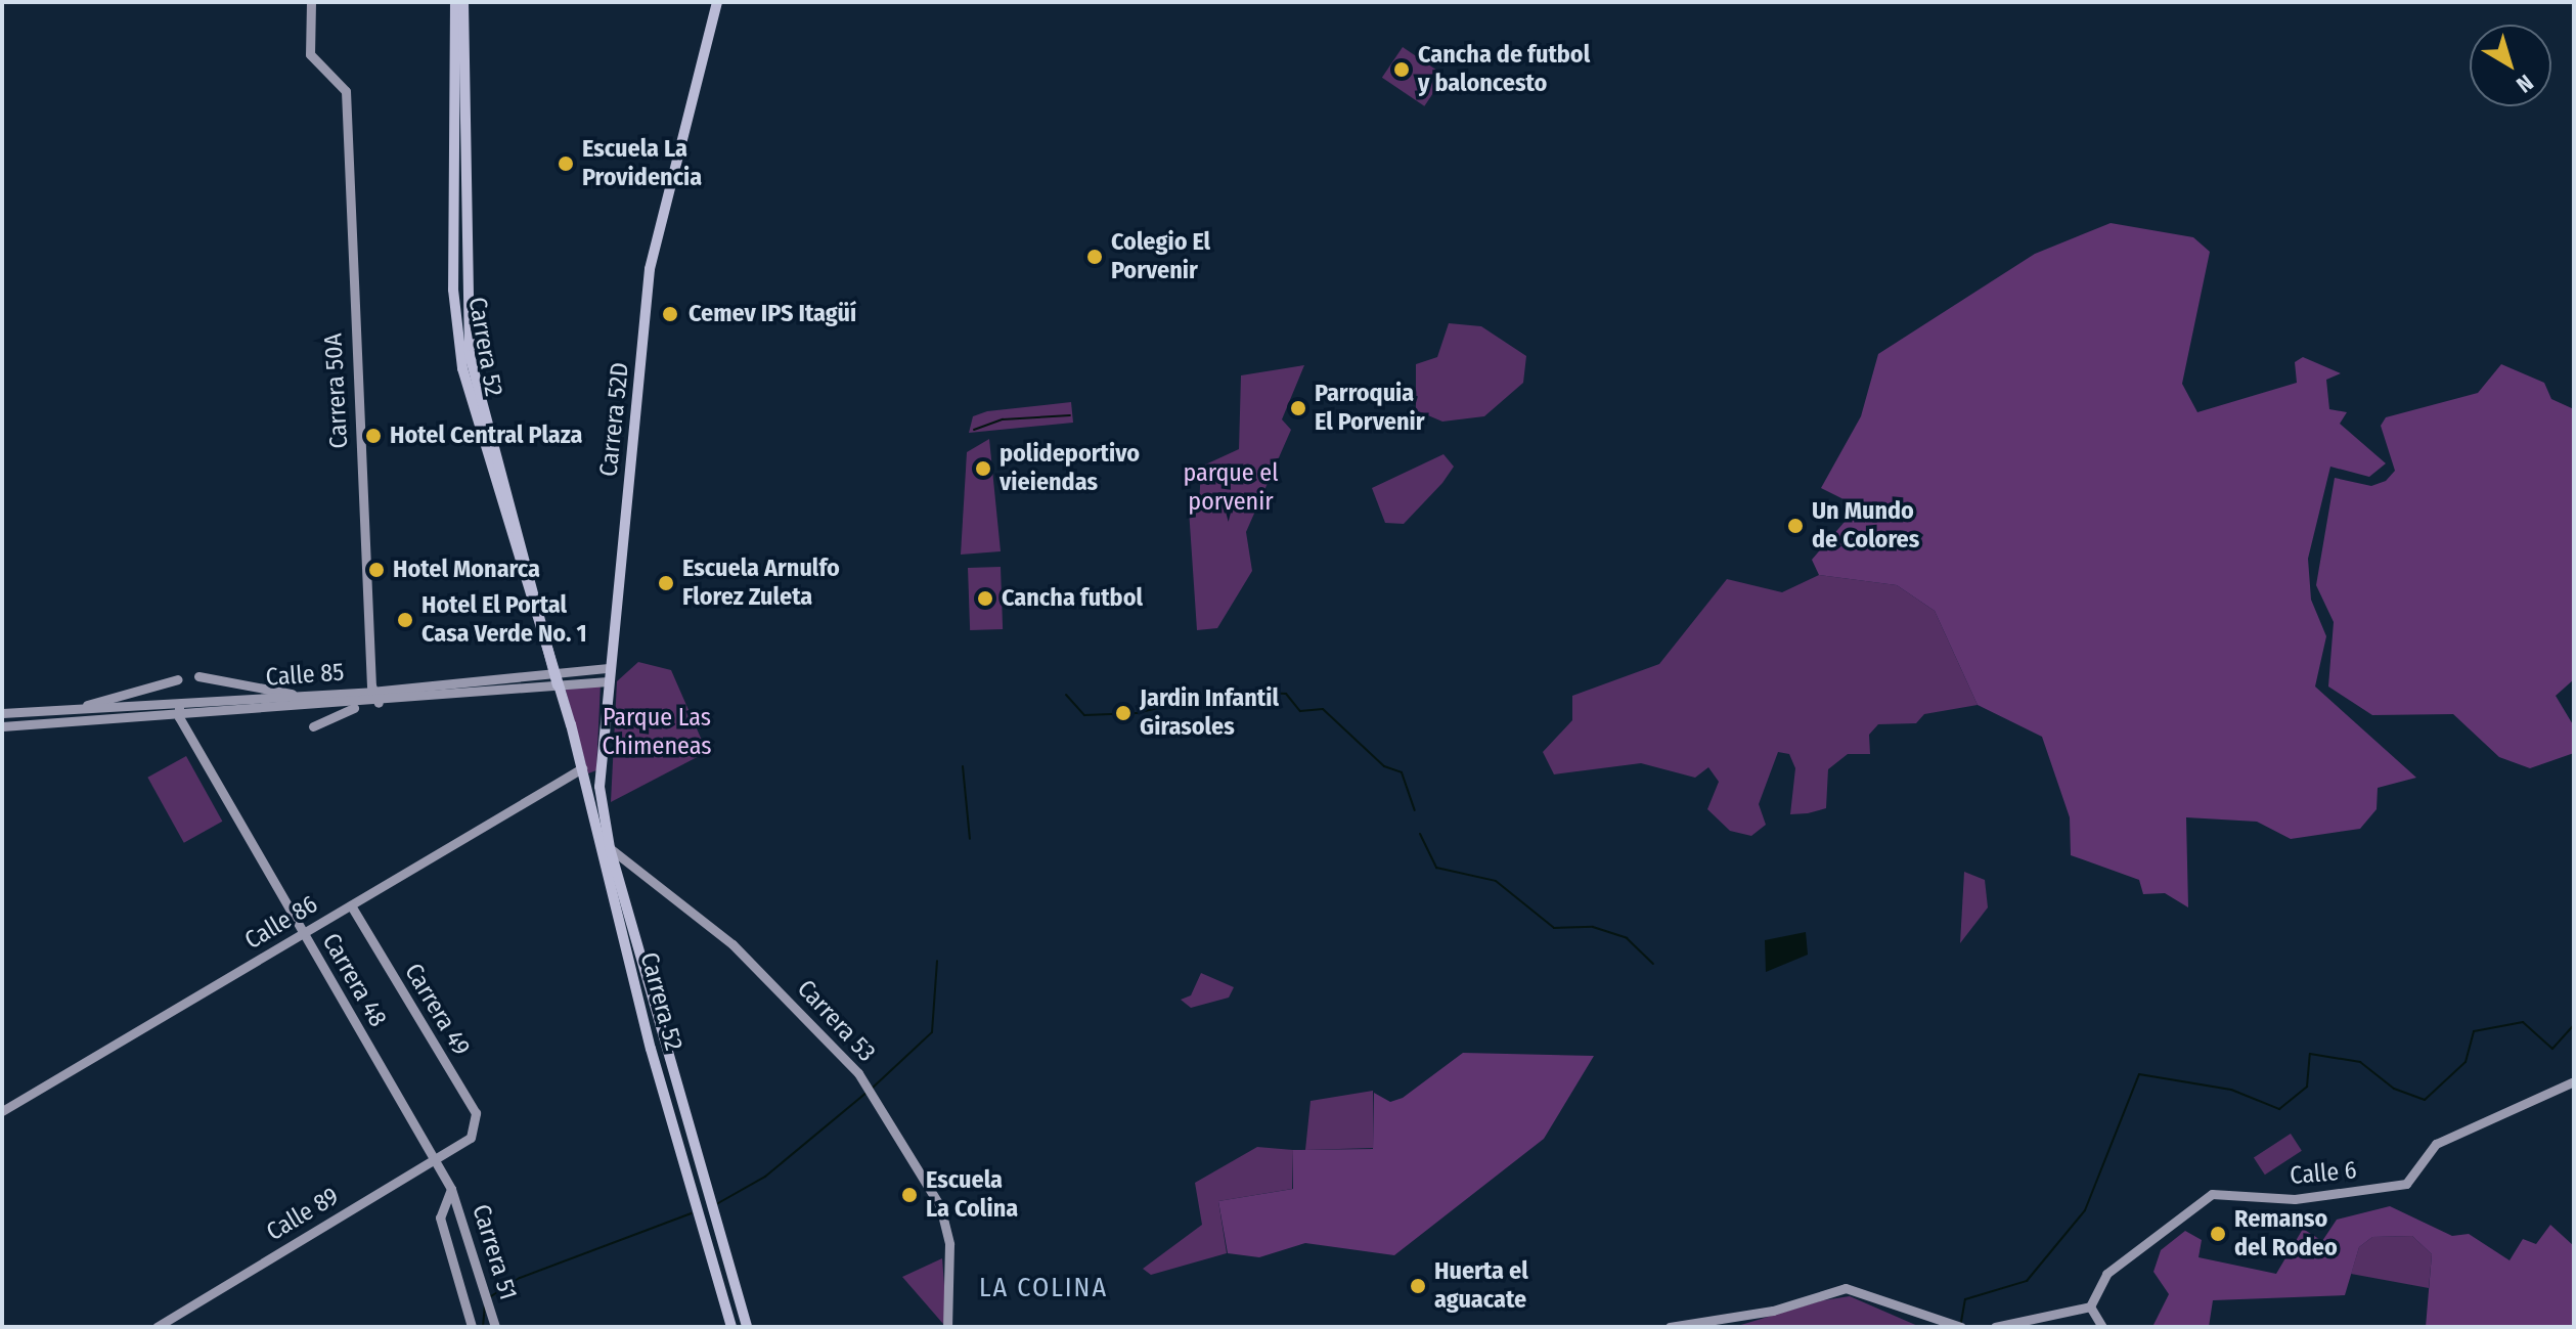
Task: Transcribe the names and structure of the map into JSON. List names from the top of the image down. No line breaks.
{"streets":{"main road":["Carrera 52","Carrera 52D"],"street":["Carrera 50A","Calle 85","Calle 86","Carrera 48","Carrera 49","Carrera 53","Calle 6","Calle 89","Carrera 51"]},"crossings":[["Carrera 52","Carrera 52D"],["Carrera 52","Calle 85"],["Carrera 52","Calle 86"],["Carrera 52","Carrera 53"],["Carrera 50A","Calle 85"],["Carrera 52D","Calle 85"],["Carrera 52D","Carrera 53"],["Calle 85","Carrera 48"],["Calle 86","Carrera 48"],["Calle 86","Carrera 49"],["Carrera 48","Calle 89"],["Carrera 48","Carrera 51"],["Carrera 49","Calle 89"]],"districts":["LA COLINA"],"parks":["parque el porvenir","Parque Las Chimeneas"],"places":["Cancha de futbol y baloncesto","Escuela La Providencia","Colegio El Porvenir","Cemev IPS Itagüí","Parroquia El Porvenir","Hotel Central Plaza","polideportivo vieiendas","Un Mundo de Colores","Hotel Monarca","Escuela Arnulfo Florez Zuleta","Cancha futbol","Hotel El Portal Casa Verde No. 1","Jardin Infantil Girasoles","Escuela La Colina","Remanso del Rodeo","Huerta el aguacate"],"north":"bottom right"}
